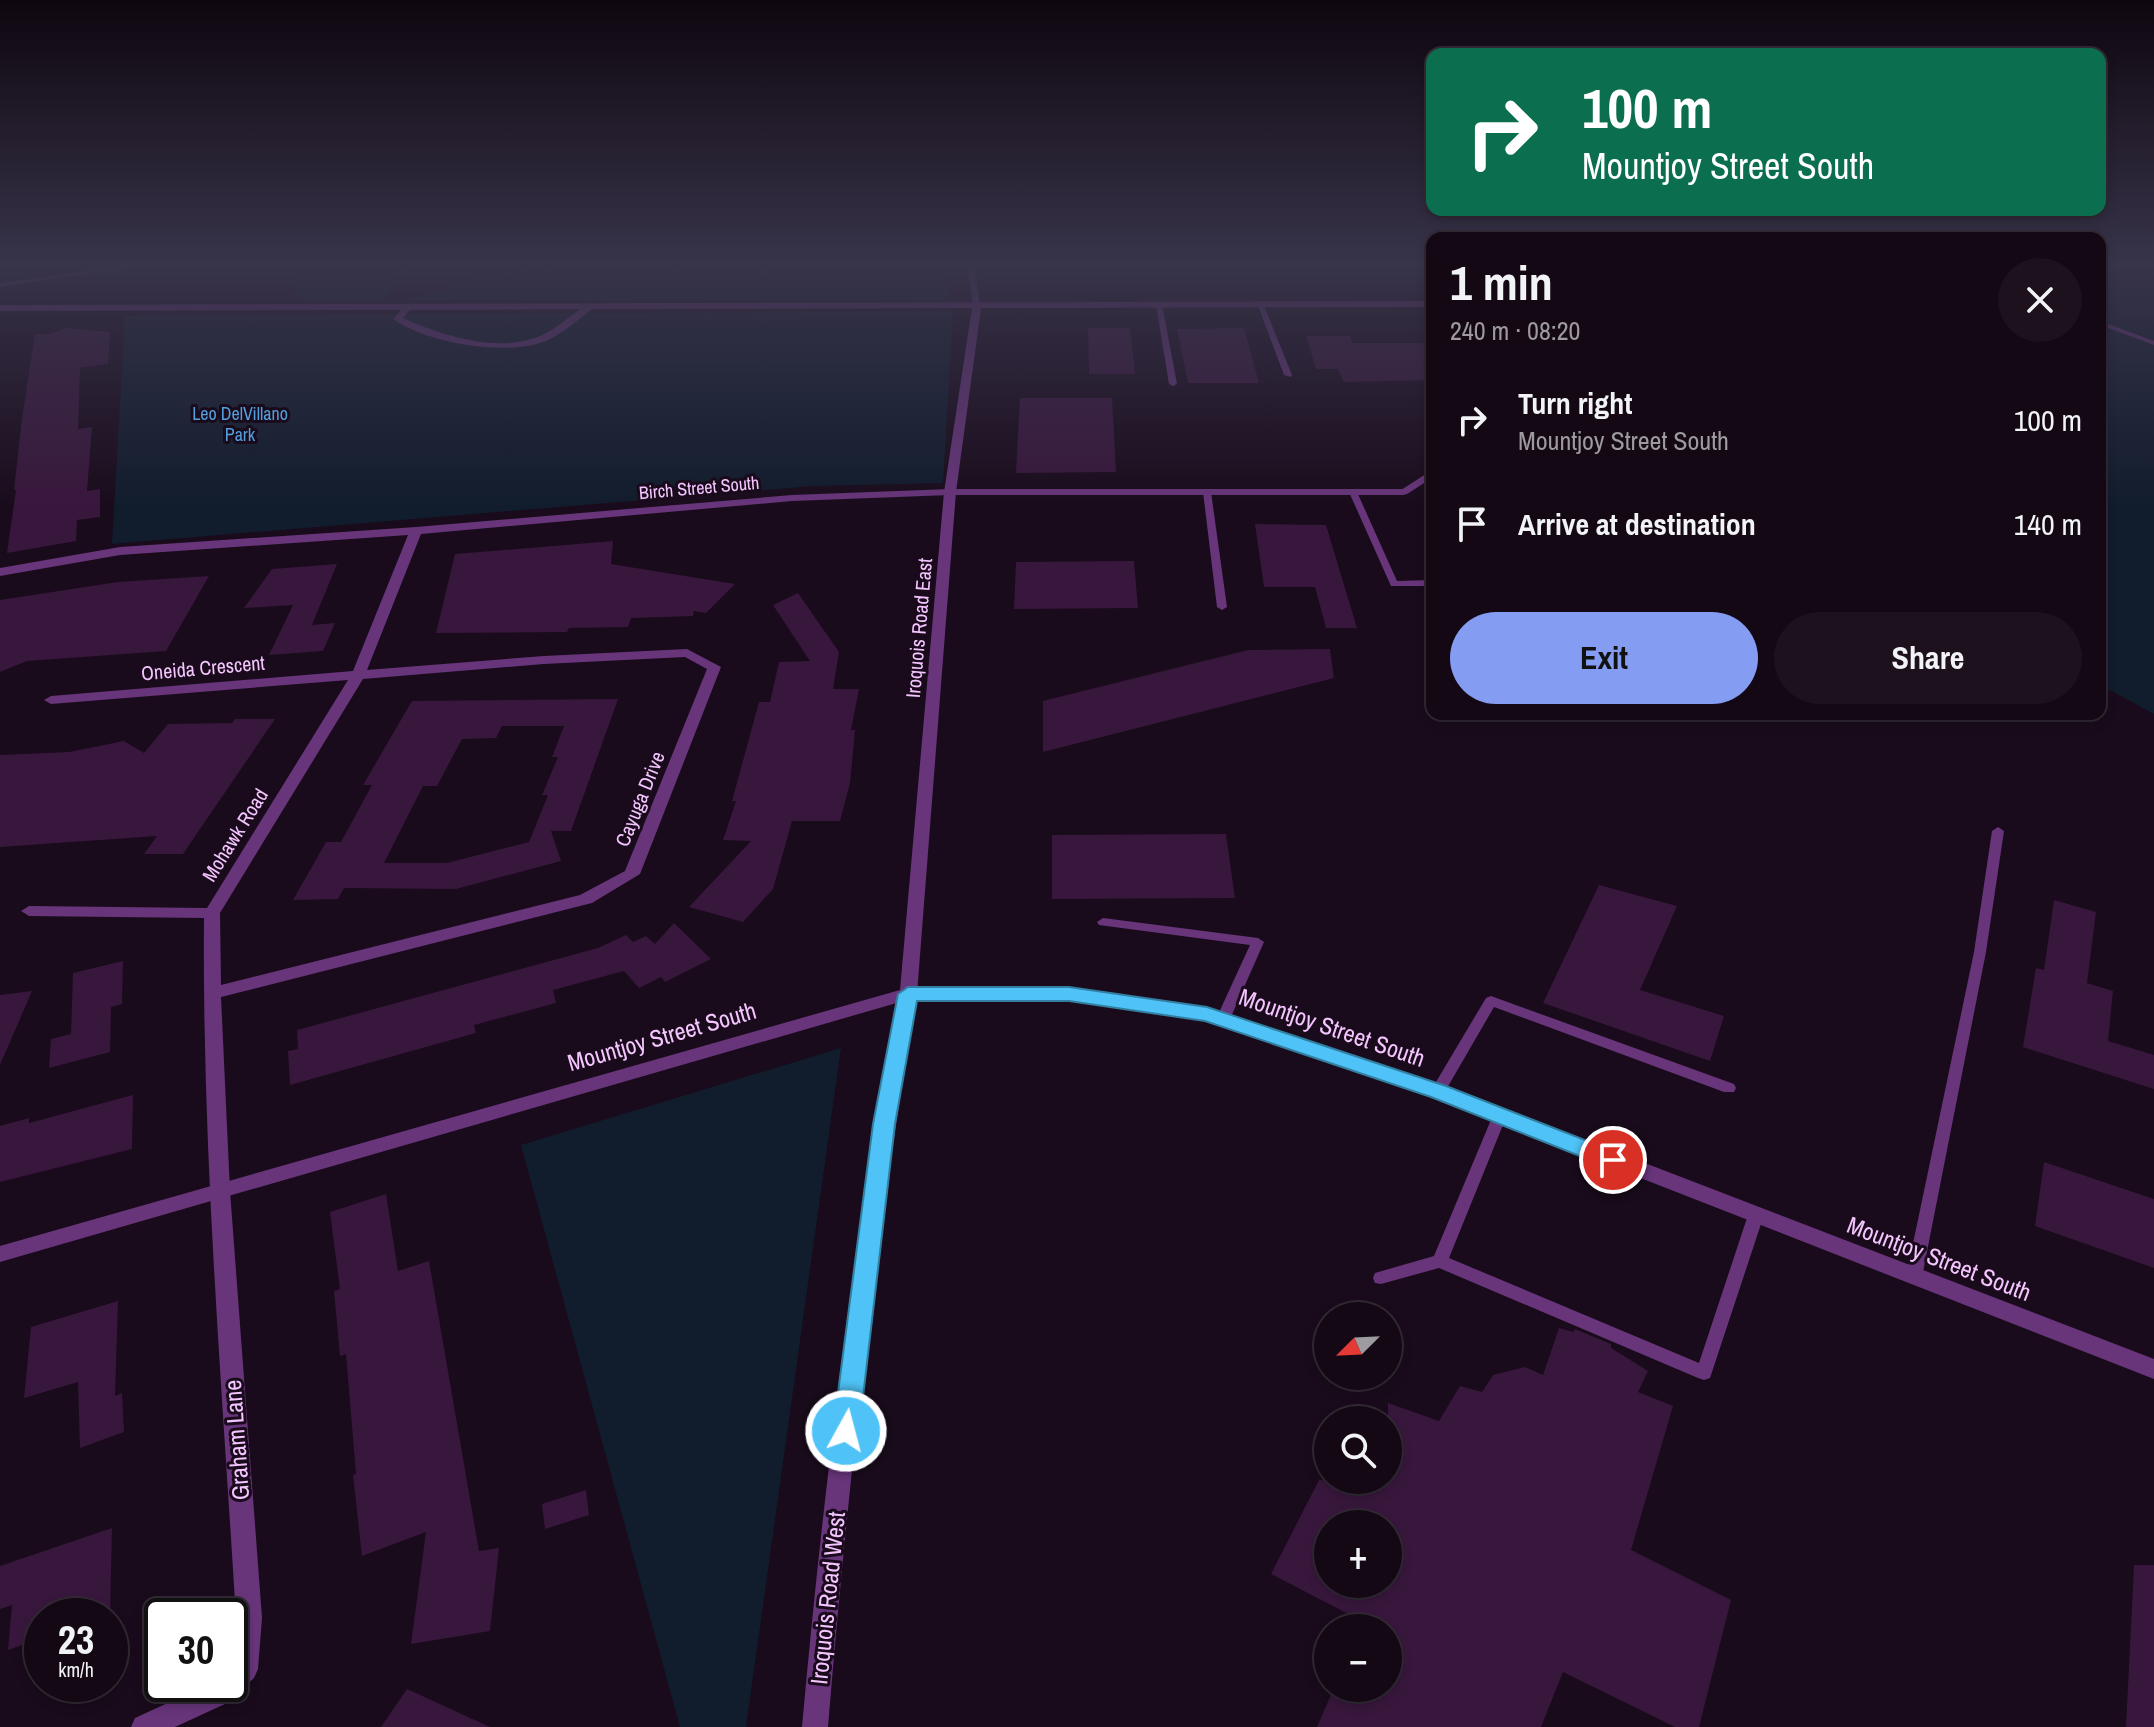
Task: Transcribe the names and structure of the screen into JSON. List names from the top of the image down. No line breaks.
{"streets":{"street":["Birch Street South","Iroquois Road East","Oneida Crescent","Cayuga Drive","Mohawk Road","Mountjoy Street South","Graham Lane","Iroquois Road West"]},"crossings":[["Birch Street South","Iroquois Road East"],["Birch Street South","Mohawk Road"],["Iroquois Road East","Mountjoy Street South"],["Iroquois Road East","Iroquois Road West"],["Oneida Crescent","Cayuga Drive"],["Oneida Crescent","Mohawk Road"],["Cayuga Drive","Mohawk Road"],["Mohawk Road","Mountjoy Street South"],["Mohawk Road","Graham Lane"],["Mountjoy Street South","Graham Lane"],["Mountjoy Street South","Iroquois Road West"]],"parks":["Leo DelVillano Park"],"north":"bottom left","page":{"turn":["100 m","Mountjoy Street South"],"heading":["1 min","240 m · 08:20"],"list":[{"name":"Turn right","note":"Mountjoy Street South","value":"100 m"},{"name":"Arrive at destination","value":"140 m"}],"buttons":["Exit","Share"],"map_buttons":["+","−"],"speed":"23 km/h","limit":"30"}}
